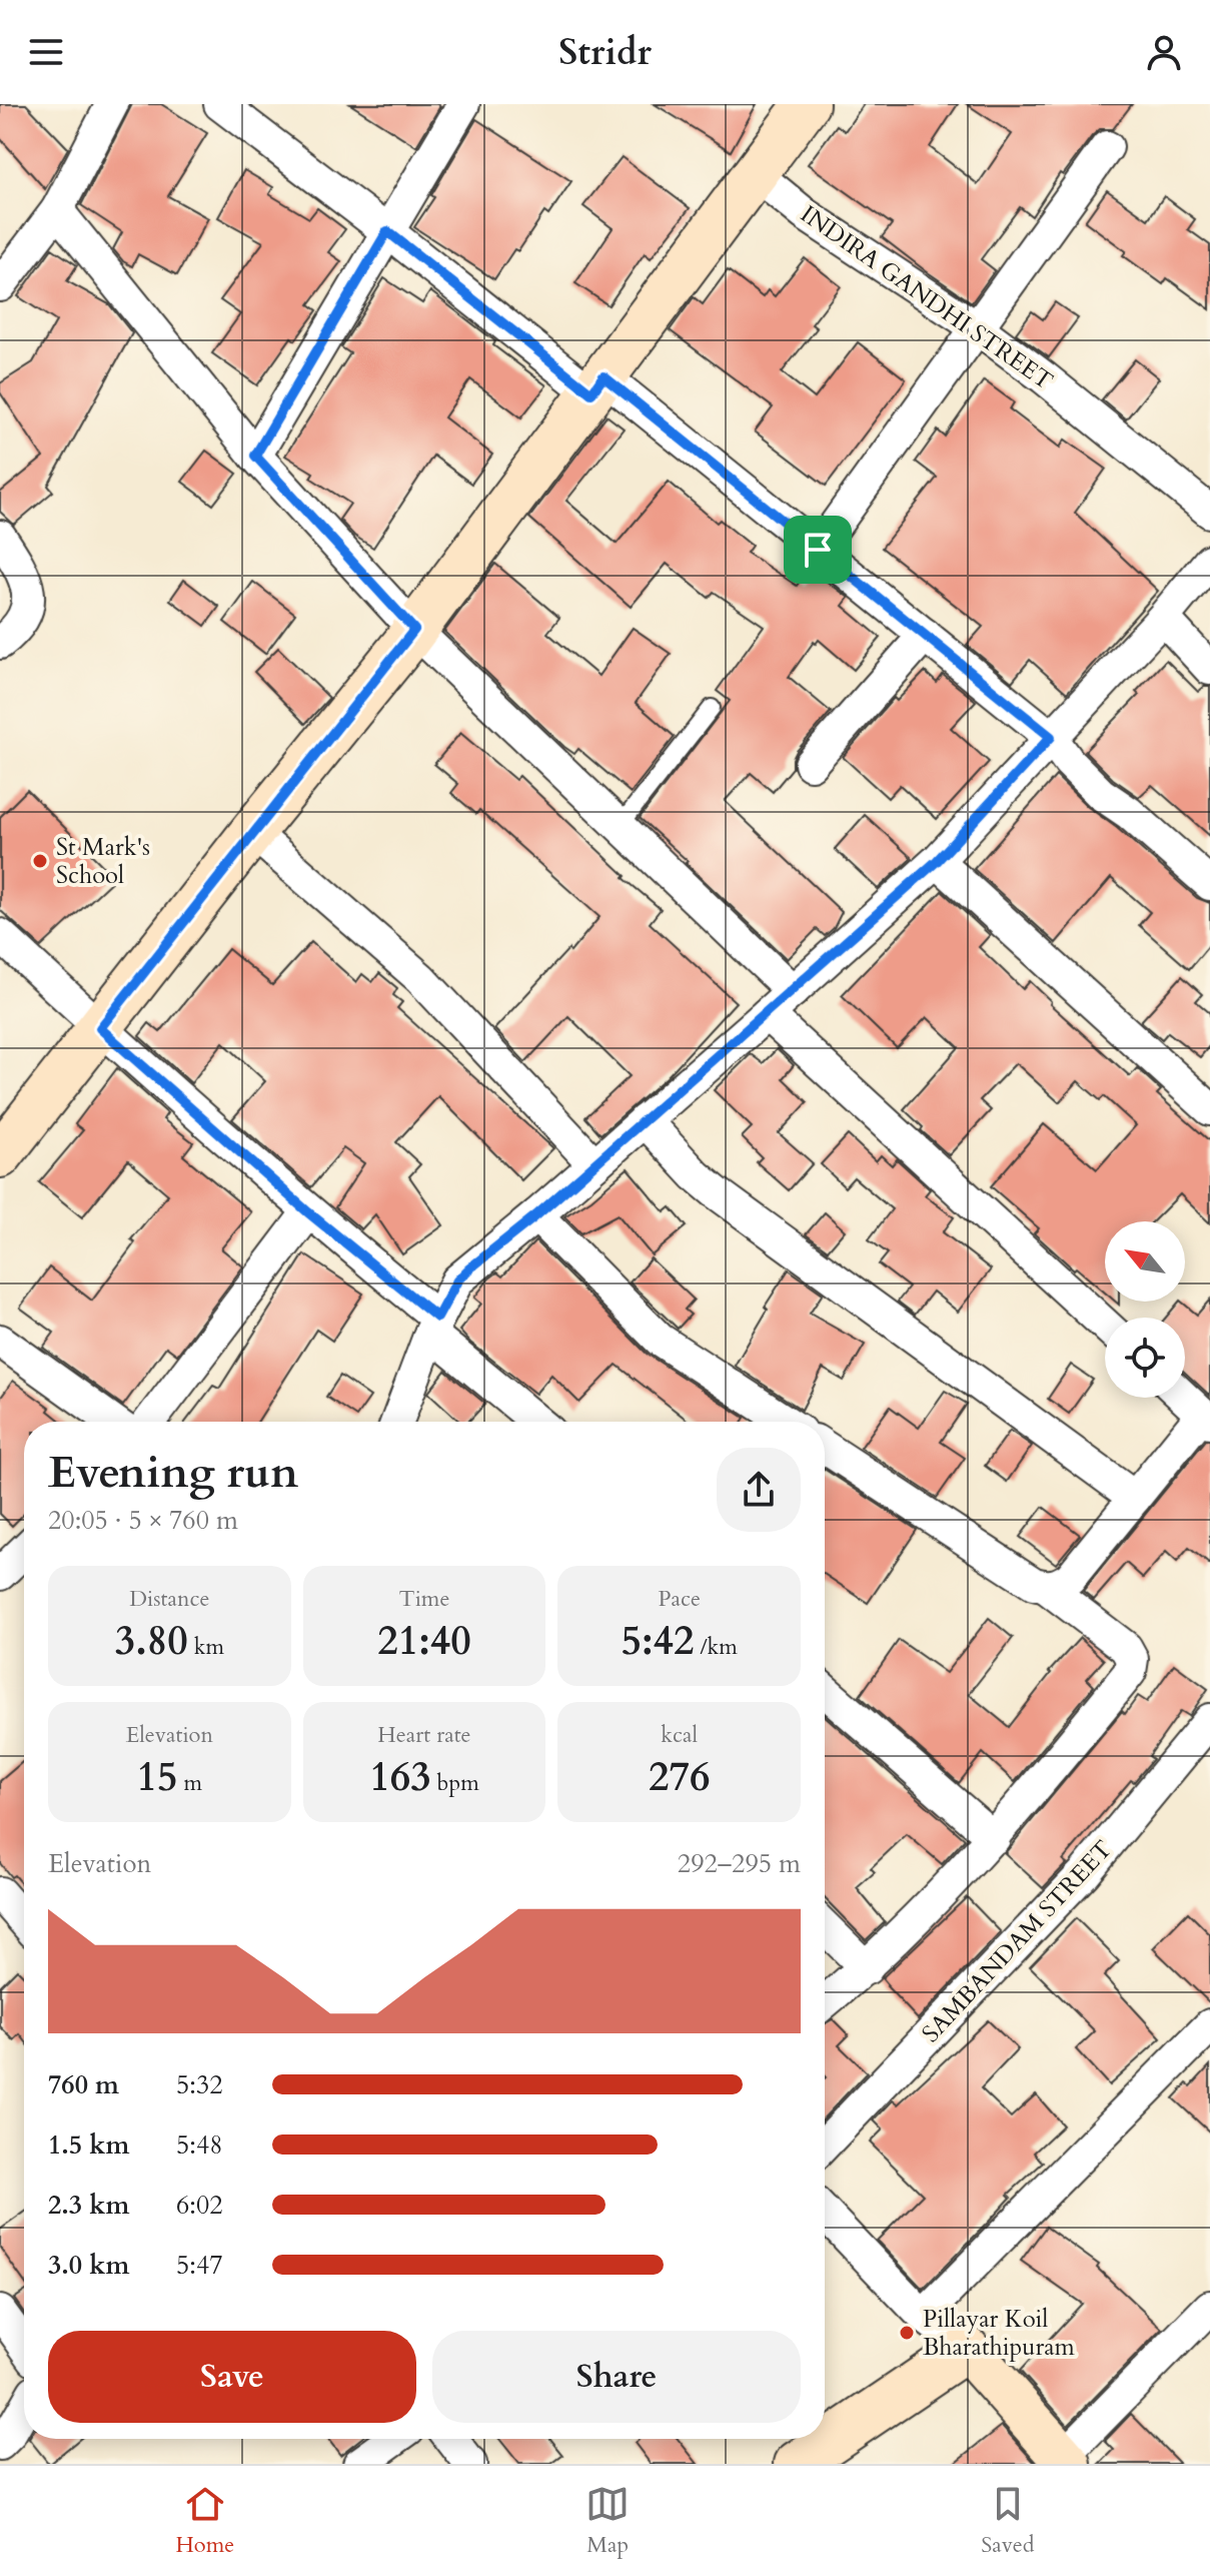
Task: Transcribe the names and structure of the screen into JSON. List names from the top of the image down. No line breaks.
{"streets":{"street":["INDIRA GANDHI STREET","SAMBANDAM STREET"]},"places":["St Mark's School","Pillayar Koil Bharathipuram"],"north":"top left","page":{"header":"Stridr","heading":["Evening run","20:05 · 5 × 760 m"],"stats":[["Distance","3.80 km"],["Time","21:40"],["Pace","5:42 /km"],["Elevation","15 m"],["Heart rate","163 bpm"],["kcal","276"]],"chart":["Elevation","292–295 m"],"list":[{"name":"760 m","note":"5:32"},{"name":"1.5 km","note":"5:48"},{"name":"2.3 km","note":"6:02"},{"name":"3.0 km","note":"5:47"}],"buttons":["Save","Share"],"tabs":["Home","Map","Saved"]}}
